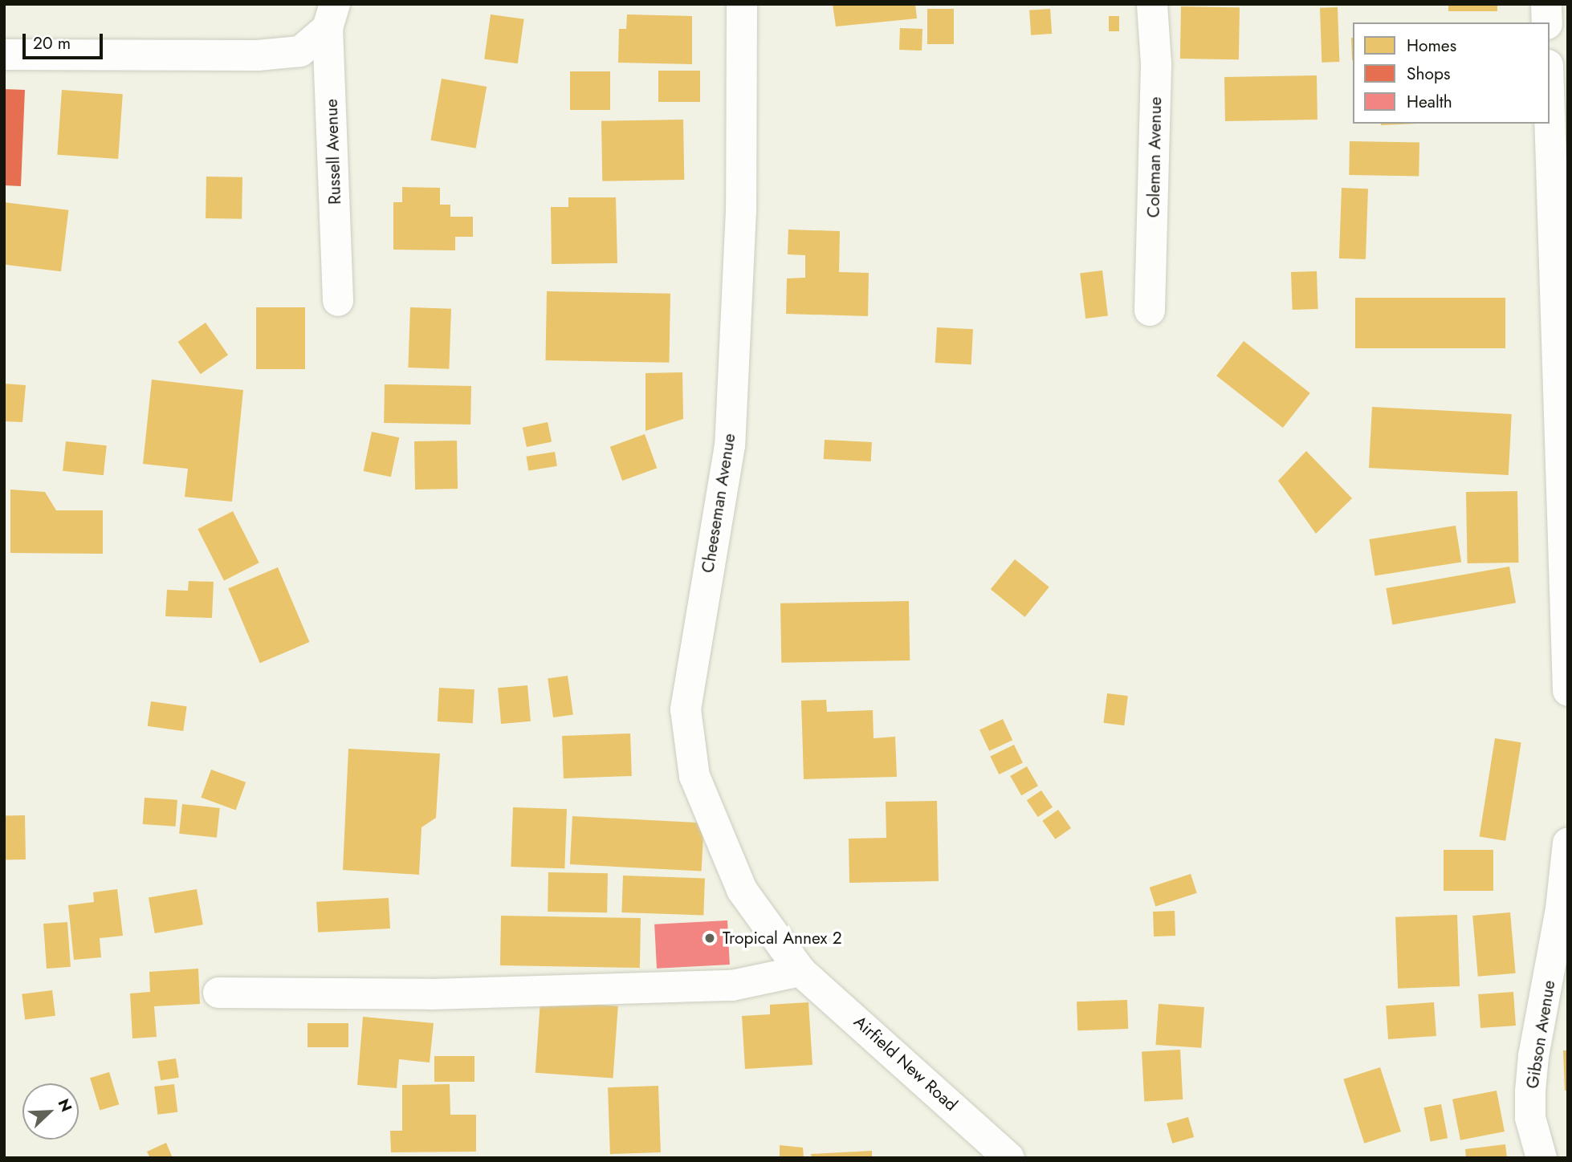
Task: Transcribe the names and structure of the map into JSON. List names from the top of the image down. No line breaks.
{"streets":{"street":["Russell Avenue","Coleman Avenue","Cheeseman Avenue","Gibson Avenue","Airfield New Road"]},"crossings":[["Cheeseman Avenue","Airfield New Road"]],"places":["Tropical Annex 2"],"legend":["Homes","Shops","Health"],"scale_bar":"20 m","north":"top right"}
